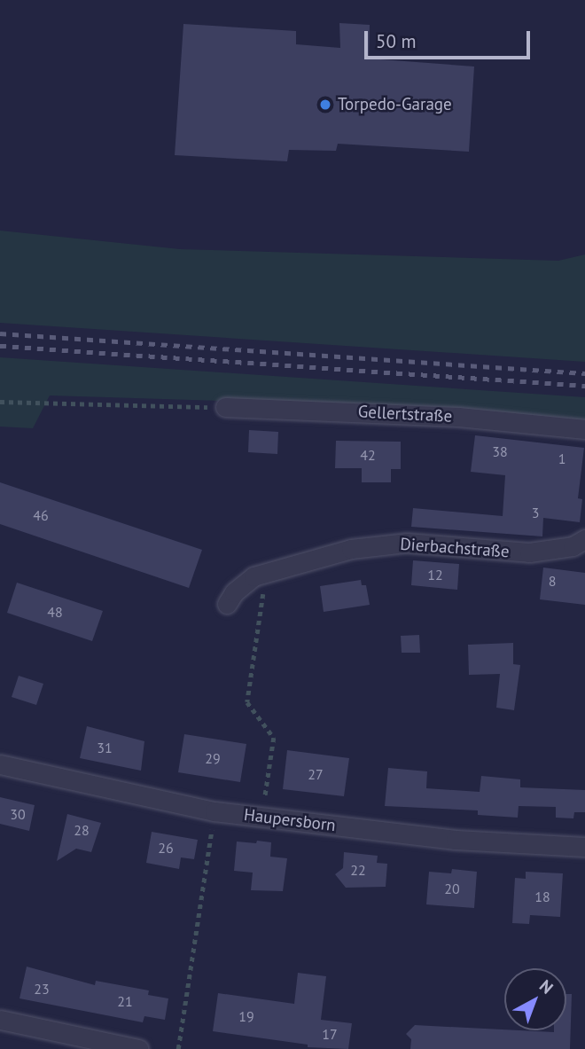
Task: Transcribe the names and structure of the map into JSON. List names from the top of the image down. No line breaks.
{"streets":{"street":["Gellertstraße","Dierbachstraße","Haupersborn"]},"places":["Torpedo-Garage"],"house_numbers":["38","42","1","3","46","12","8","48","31","29","27","30","28","26","22","20","18","23","21","19","17"],"scale_bar":"50 m","north":"top right"}
